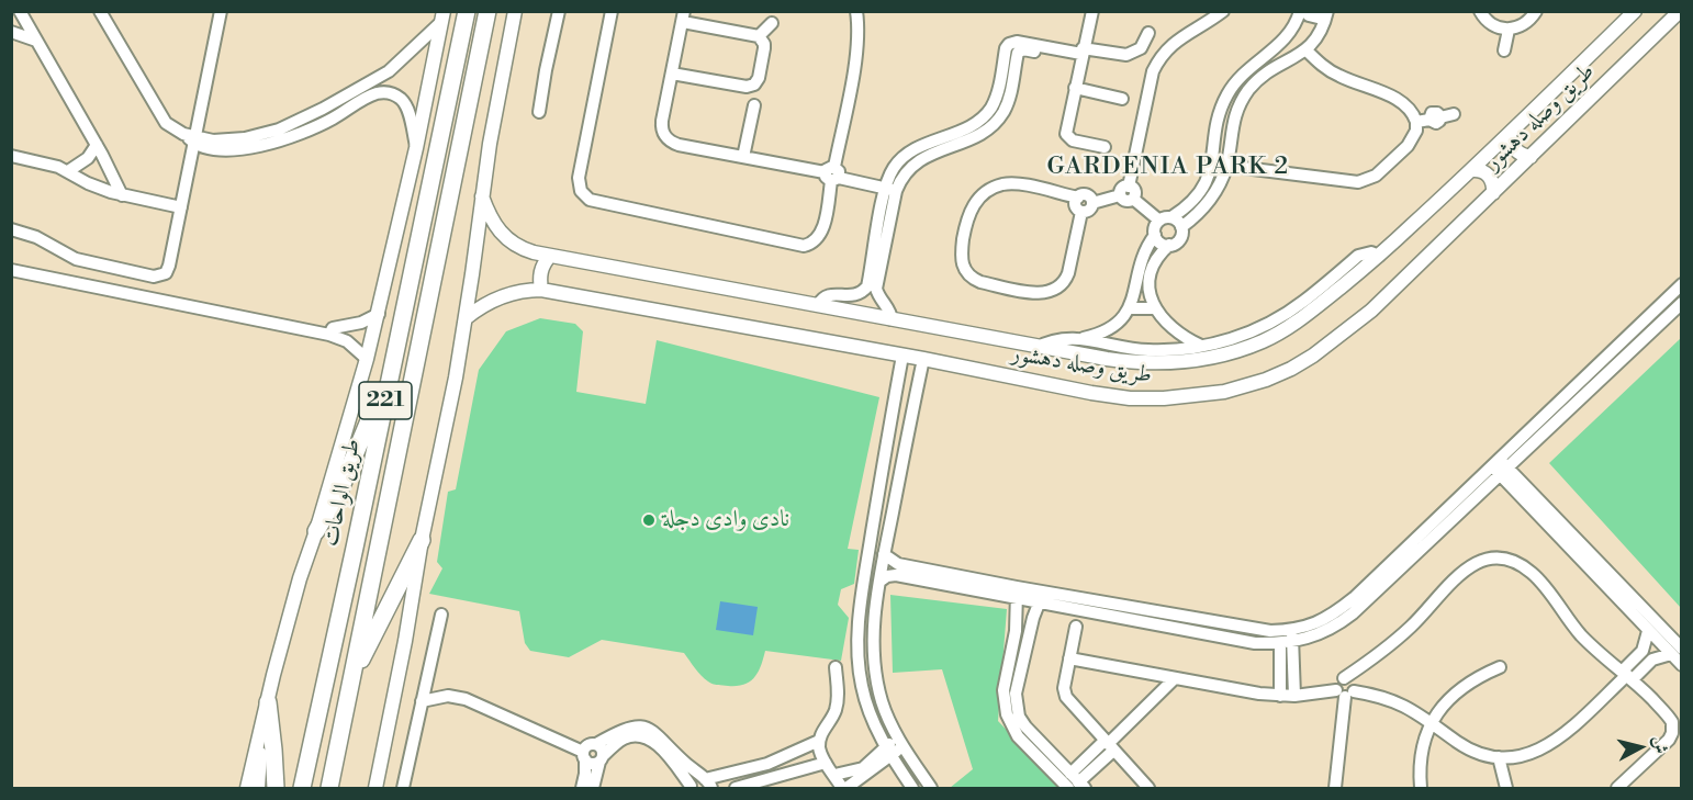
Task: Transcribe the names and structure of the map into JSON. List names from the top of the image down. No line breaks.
{"streets":{"highway":["221","طريق الواحات"],"main road":["طريق وصله دهشور"]},"districts":["GARDENIA PARK 2"],"places":["نادى وادى دجلة"],"north":"right"}
